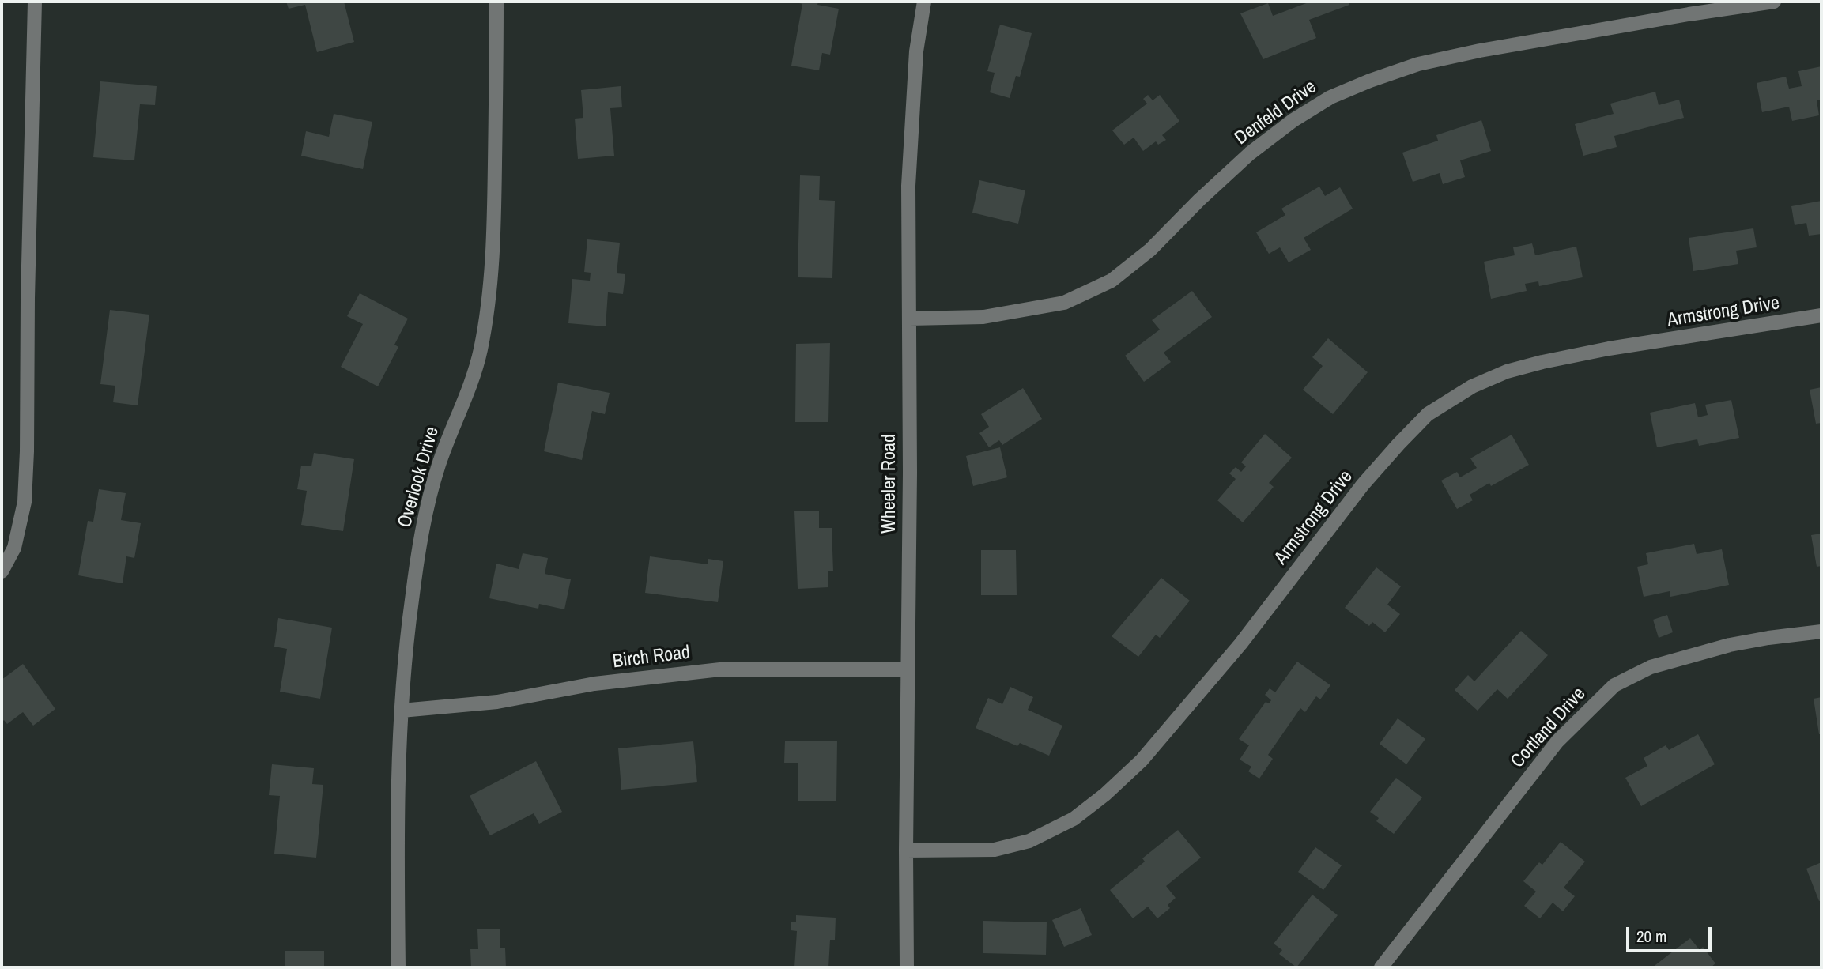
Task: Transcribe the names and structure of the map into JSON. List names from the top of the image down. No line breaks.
{"streets":{"street":["Denfeld Drive","Armstrong Drive","Overlook Drive","Wheeler Road","Birch Road","Cortland Drive"]},"crossings":[["Denfeld Drive","Wheeler Road"],["Armstrong Drive","Wheeler Road"],["Overlook Drive","Birch Road"],["Wheeler Road","Birch Road"]],"scale_bar":"20 m"}
